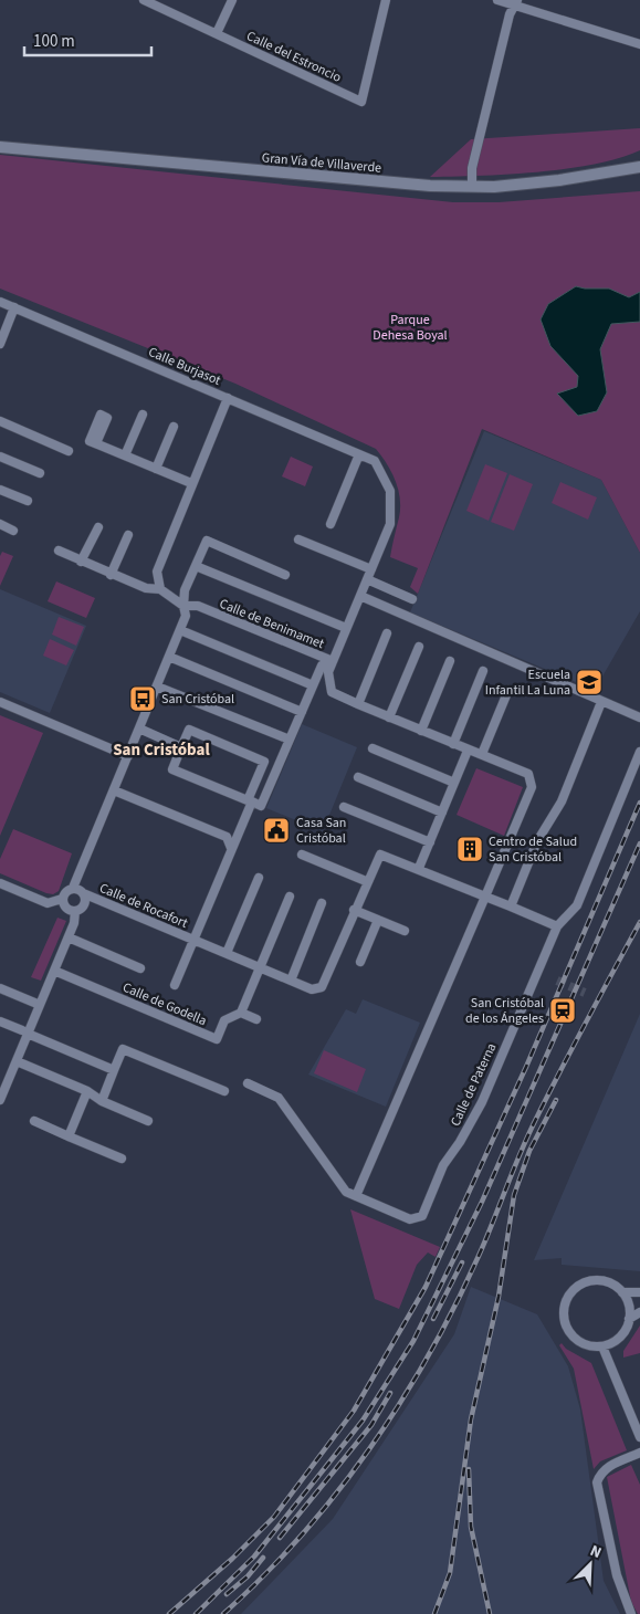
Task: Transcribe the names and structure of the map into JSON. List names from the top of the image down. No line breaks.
{"streets":{"street":["Calle del Estroncio","Gran Vía de Villaverde","Calle Burjasot","Calle de Benimamet","Calle de Rocafort","Calle de Godella","Calle de Paterna"]},"crossings":[["Calle Burjasot","Calle de Benimamet"],["Calle de Benimamet","Calle de Rocafort"],["Calle de Rocafort","Calle de Godella"]],"districts":["San Cristóbal"],"parks":["Parque Dehesa Boyal"],"places":{"school or university":["Escuela Infantil La Luna"],"bus stop":["San Cristóbal"],"public building":["Casa San Cristóbal"],"building":["Centro de Salud San Cristóbal"],"station":["San Cristóbal de los Ángeles"]},"scale_bar":"100 m","north":"top right"}
